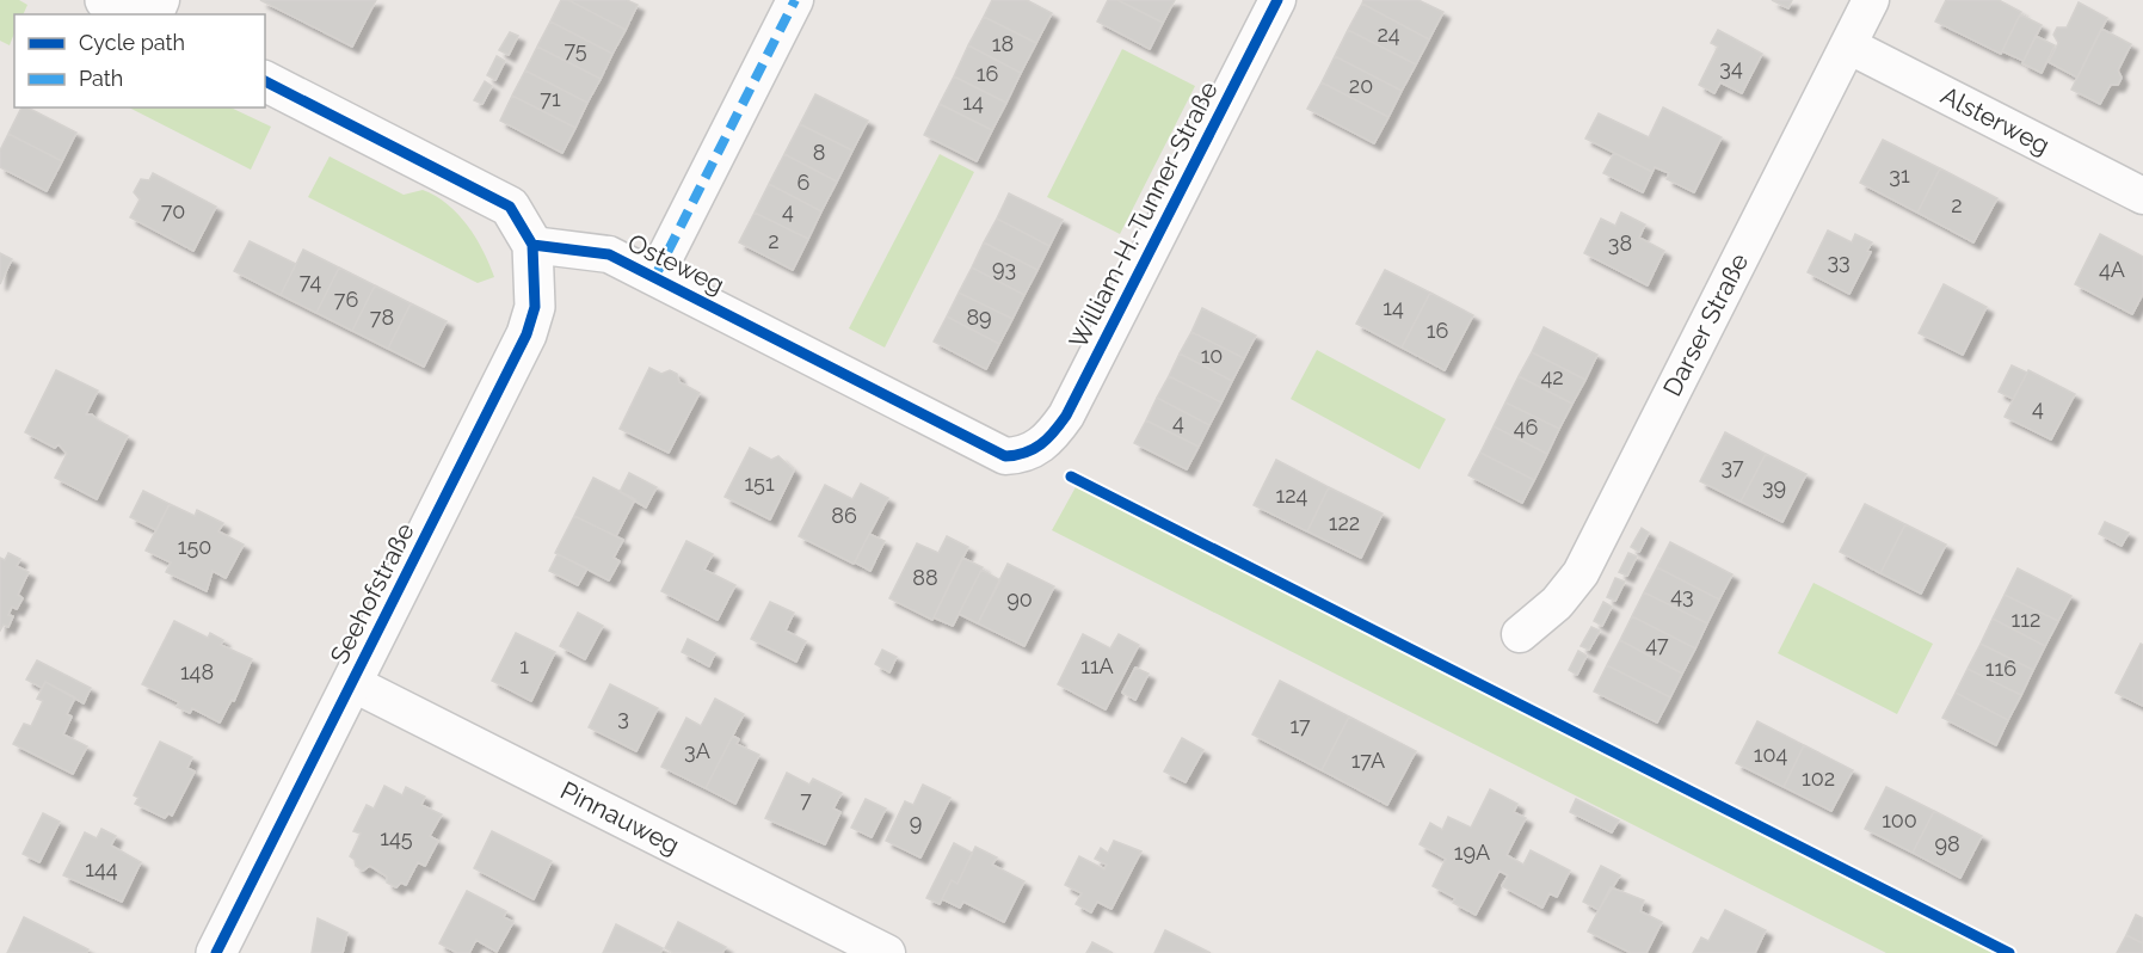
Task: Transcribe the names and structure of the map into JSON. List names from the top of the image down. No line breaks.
{"streets":{"street":["Alsterweg","William-H.-Tunner-Straße","Osteweg","Darser Straße","Seehofstraße","Pinnauweg"]},"crossings":[["Alsterweg","Darser Straße"],["William-H.-Tunner-Straße","Osteweg"],["Osteweg","Seehofstraße"],["Seehofstraße","Pinnauweg"]],"house_numbers":["24","18","75","34","16","20","71","14","8","31","6","2","70","4","2","38","33","93","4A","74","76","14","78","89","16","10","42","4","4","46","37","151","39","124","86","122","150","88","43","90","112","47","1","11A","116","148","3","17","3A","104","17A","102","7","100","9","145","98","19A","144"],"legend":["Cycle path","Path"]}
